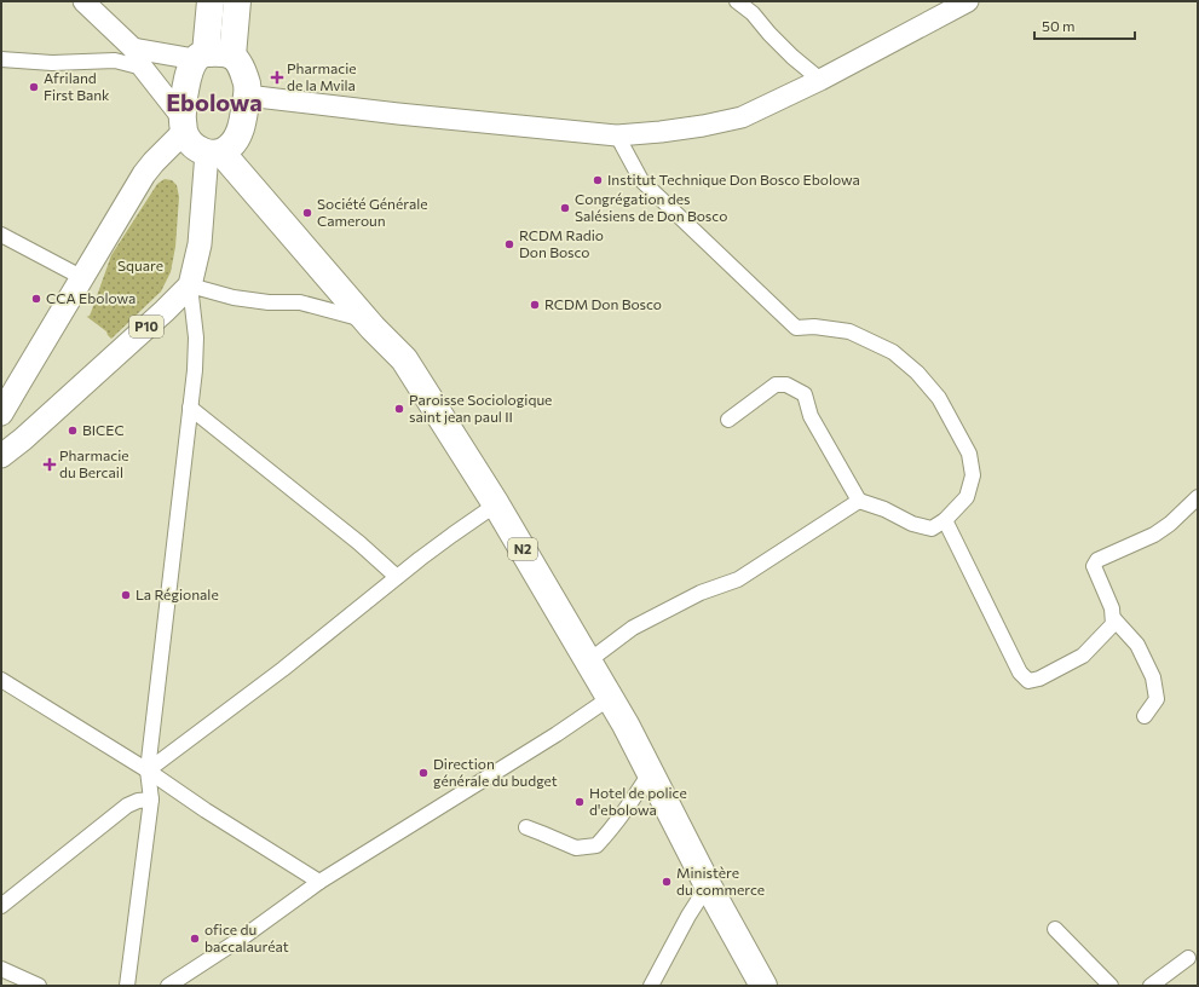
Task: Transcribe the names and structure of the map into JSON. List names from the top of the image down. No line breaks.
{"streets":{"highway":["N2"],"main road":["P10"]},"districts":["Ebolowa"],"parks":["Square"],"places":{"health":["Pharmacie de la Mvila","Pharmacie du Bercail"],"other":["Afriland First Bank","Institut Technique Don Bosco Ebolowa","Congrégation des Salésiens de Don Bosco","Société Générale Cameroun","RCDM Radio Don Bosco","CCA Ebolowa","RCDM Don Bosco","Paroisse Sociologique saint jean paul II","BICEC","La Régionale","Direction générale du budget","Hotel de police d'ebolowa","Ministère du commerce","ofice du baccalauréat"]},"scale_bar":"50 m"}
